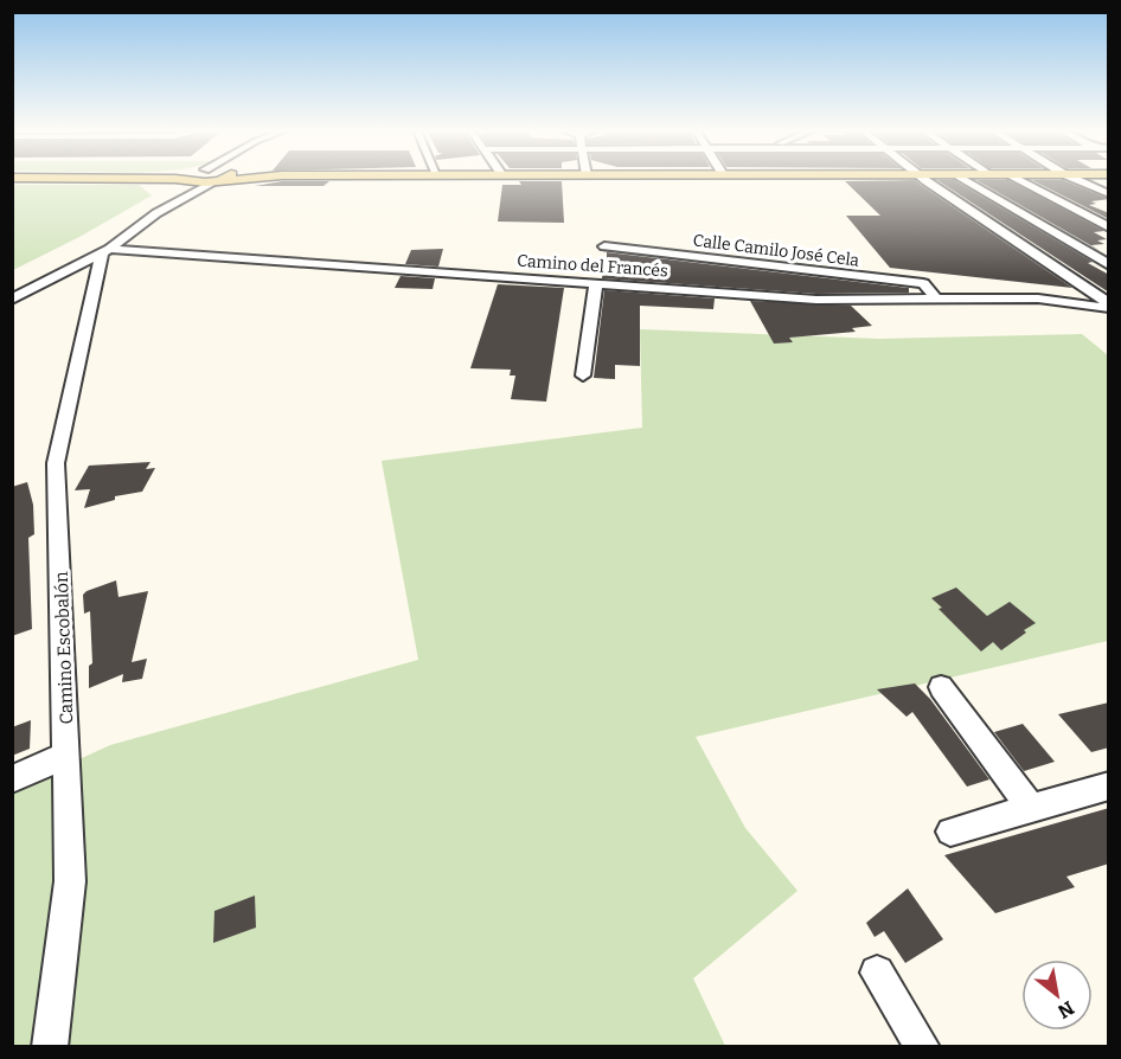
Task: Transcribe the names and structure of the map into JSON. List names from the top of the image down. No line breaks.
{"streets":{"street":["Calle Camilo José Cela","Camino del Francés","Camino Escobalón"]},"crossings":[["Calle Camilo José Cela","Camino del Francés"],["Camino del Francés","Camino Escobalón"]],"north":"bottom right"}
